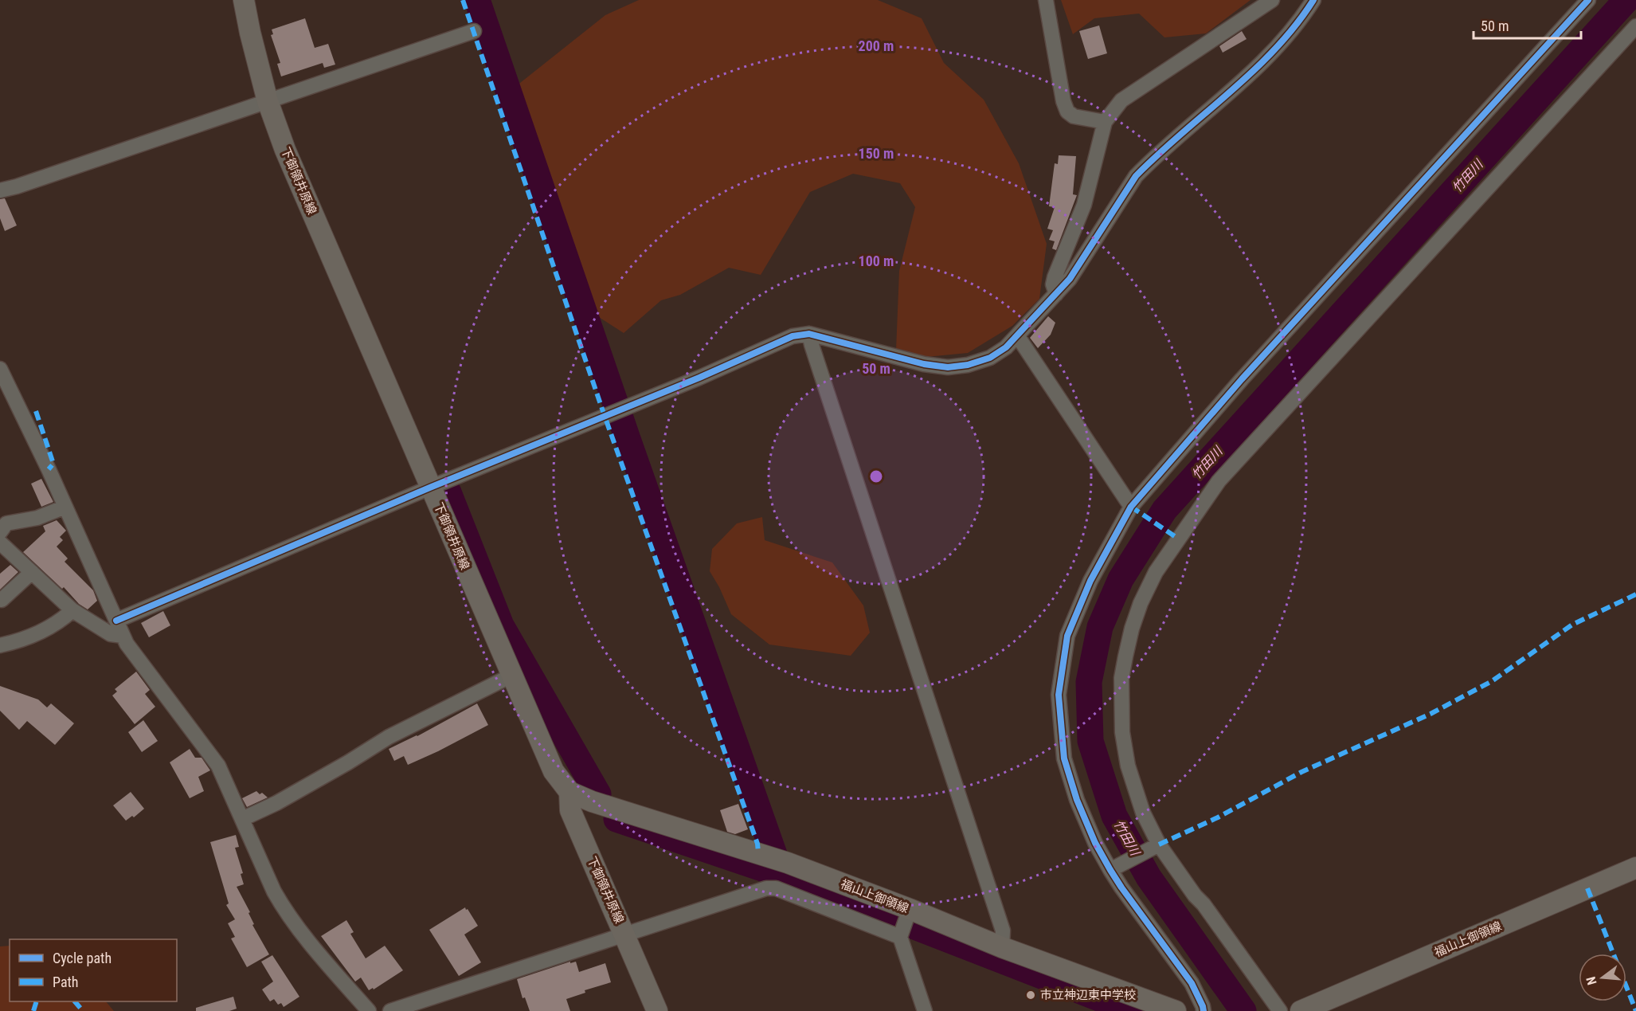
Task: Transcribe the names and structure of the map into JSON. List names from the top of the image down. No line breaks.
{"streets":{"main road":["下御領井原線","福山上御領線"]},"crossings":[["下御領井原線","福山上御領線"]],"water":["竹田川"],"places":["市立神辺東中学校"],"legend":["Cycle path","Path"],"scale_bar":"50 m","north":"left","rings":["200 m","150 m","100 m","50 m"]}
